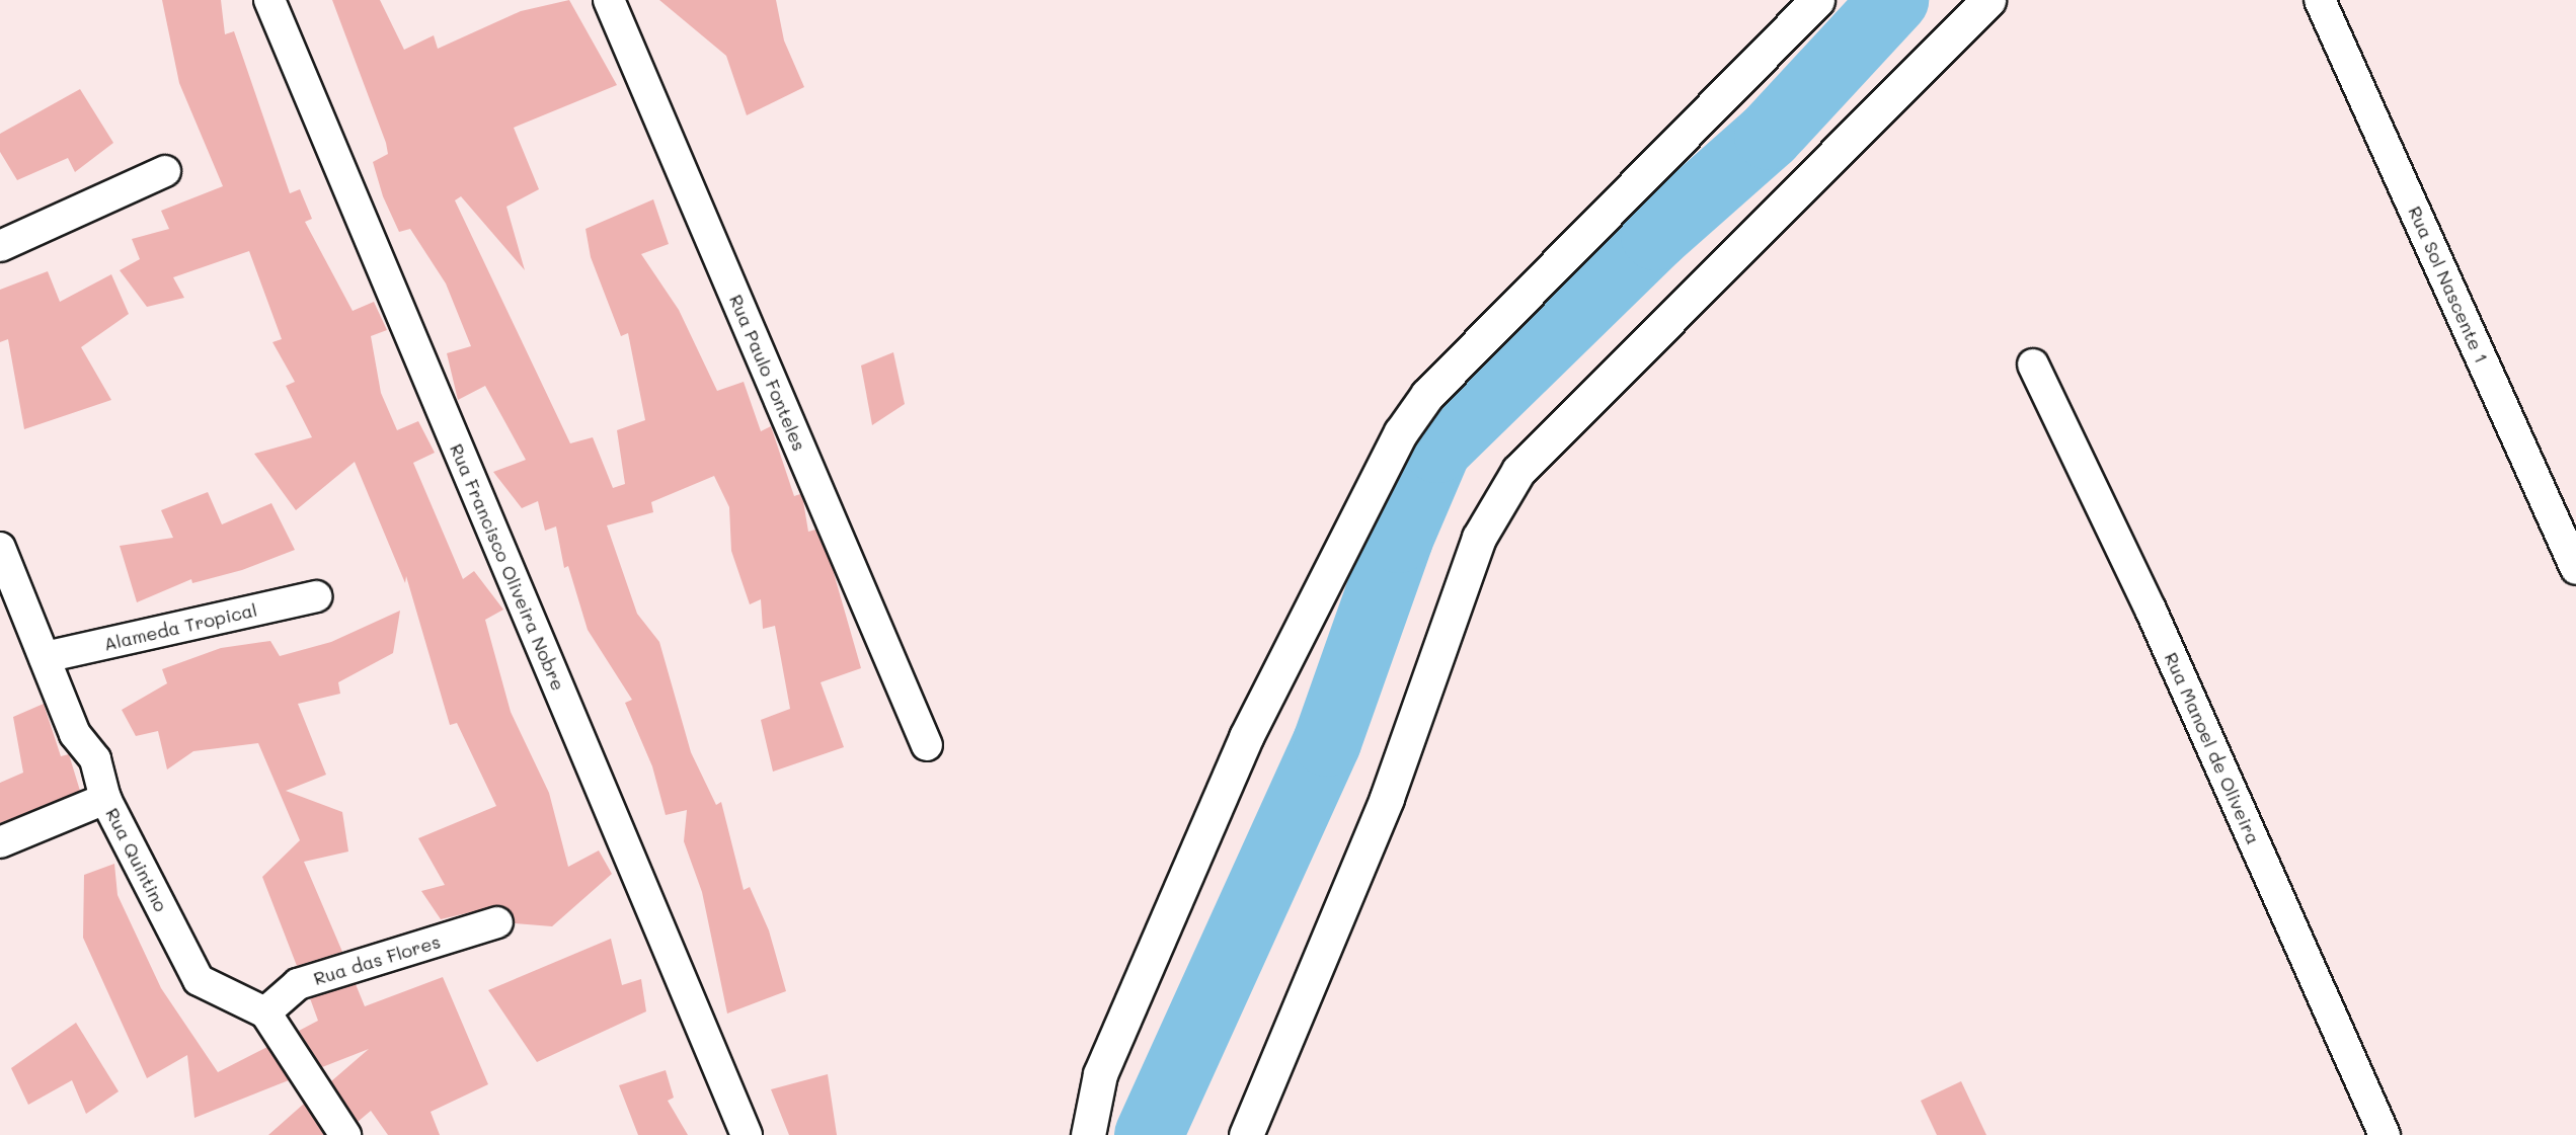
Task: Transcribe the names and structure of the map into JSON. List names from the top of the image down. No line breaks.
{"streets":{"street":["Rua Sol Nascente 1","Rua Paulo Fonteles","Rua Francisco Oliveira Nobre","Alameda Tropical","Rua Manoel de Oliveira","Rua Quintino","Rua das Flores"]},"crossings":[["Alameda Tropical","Rua Quintino"],["Rua Quintino","Rua das Flores"]]}
